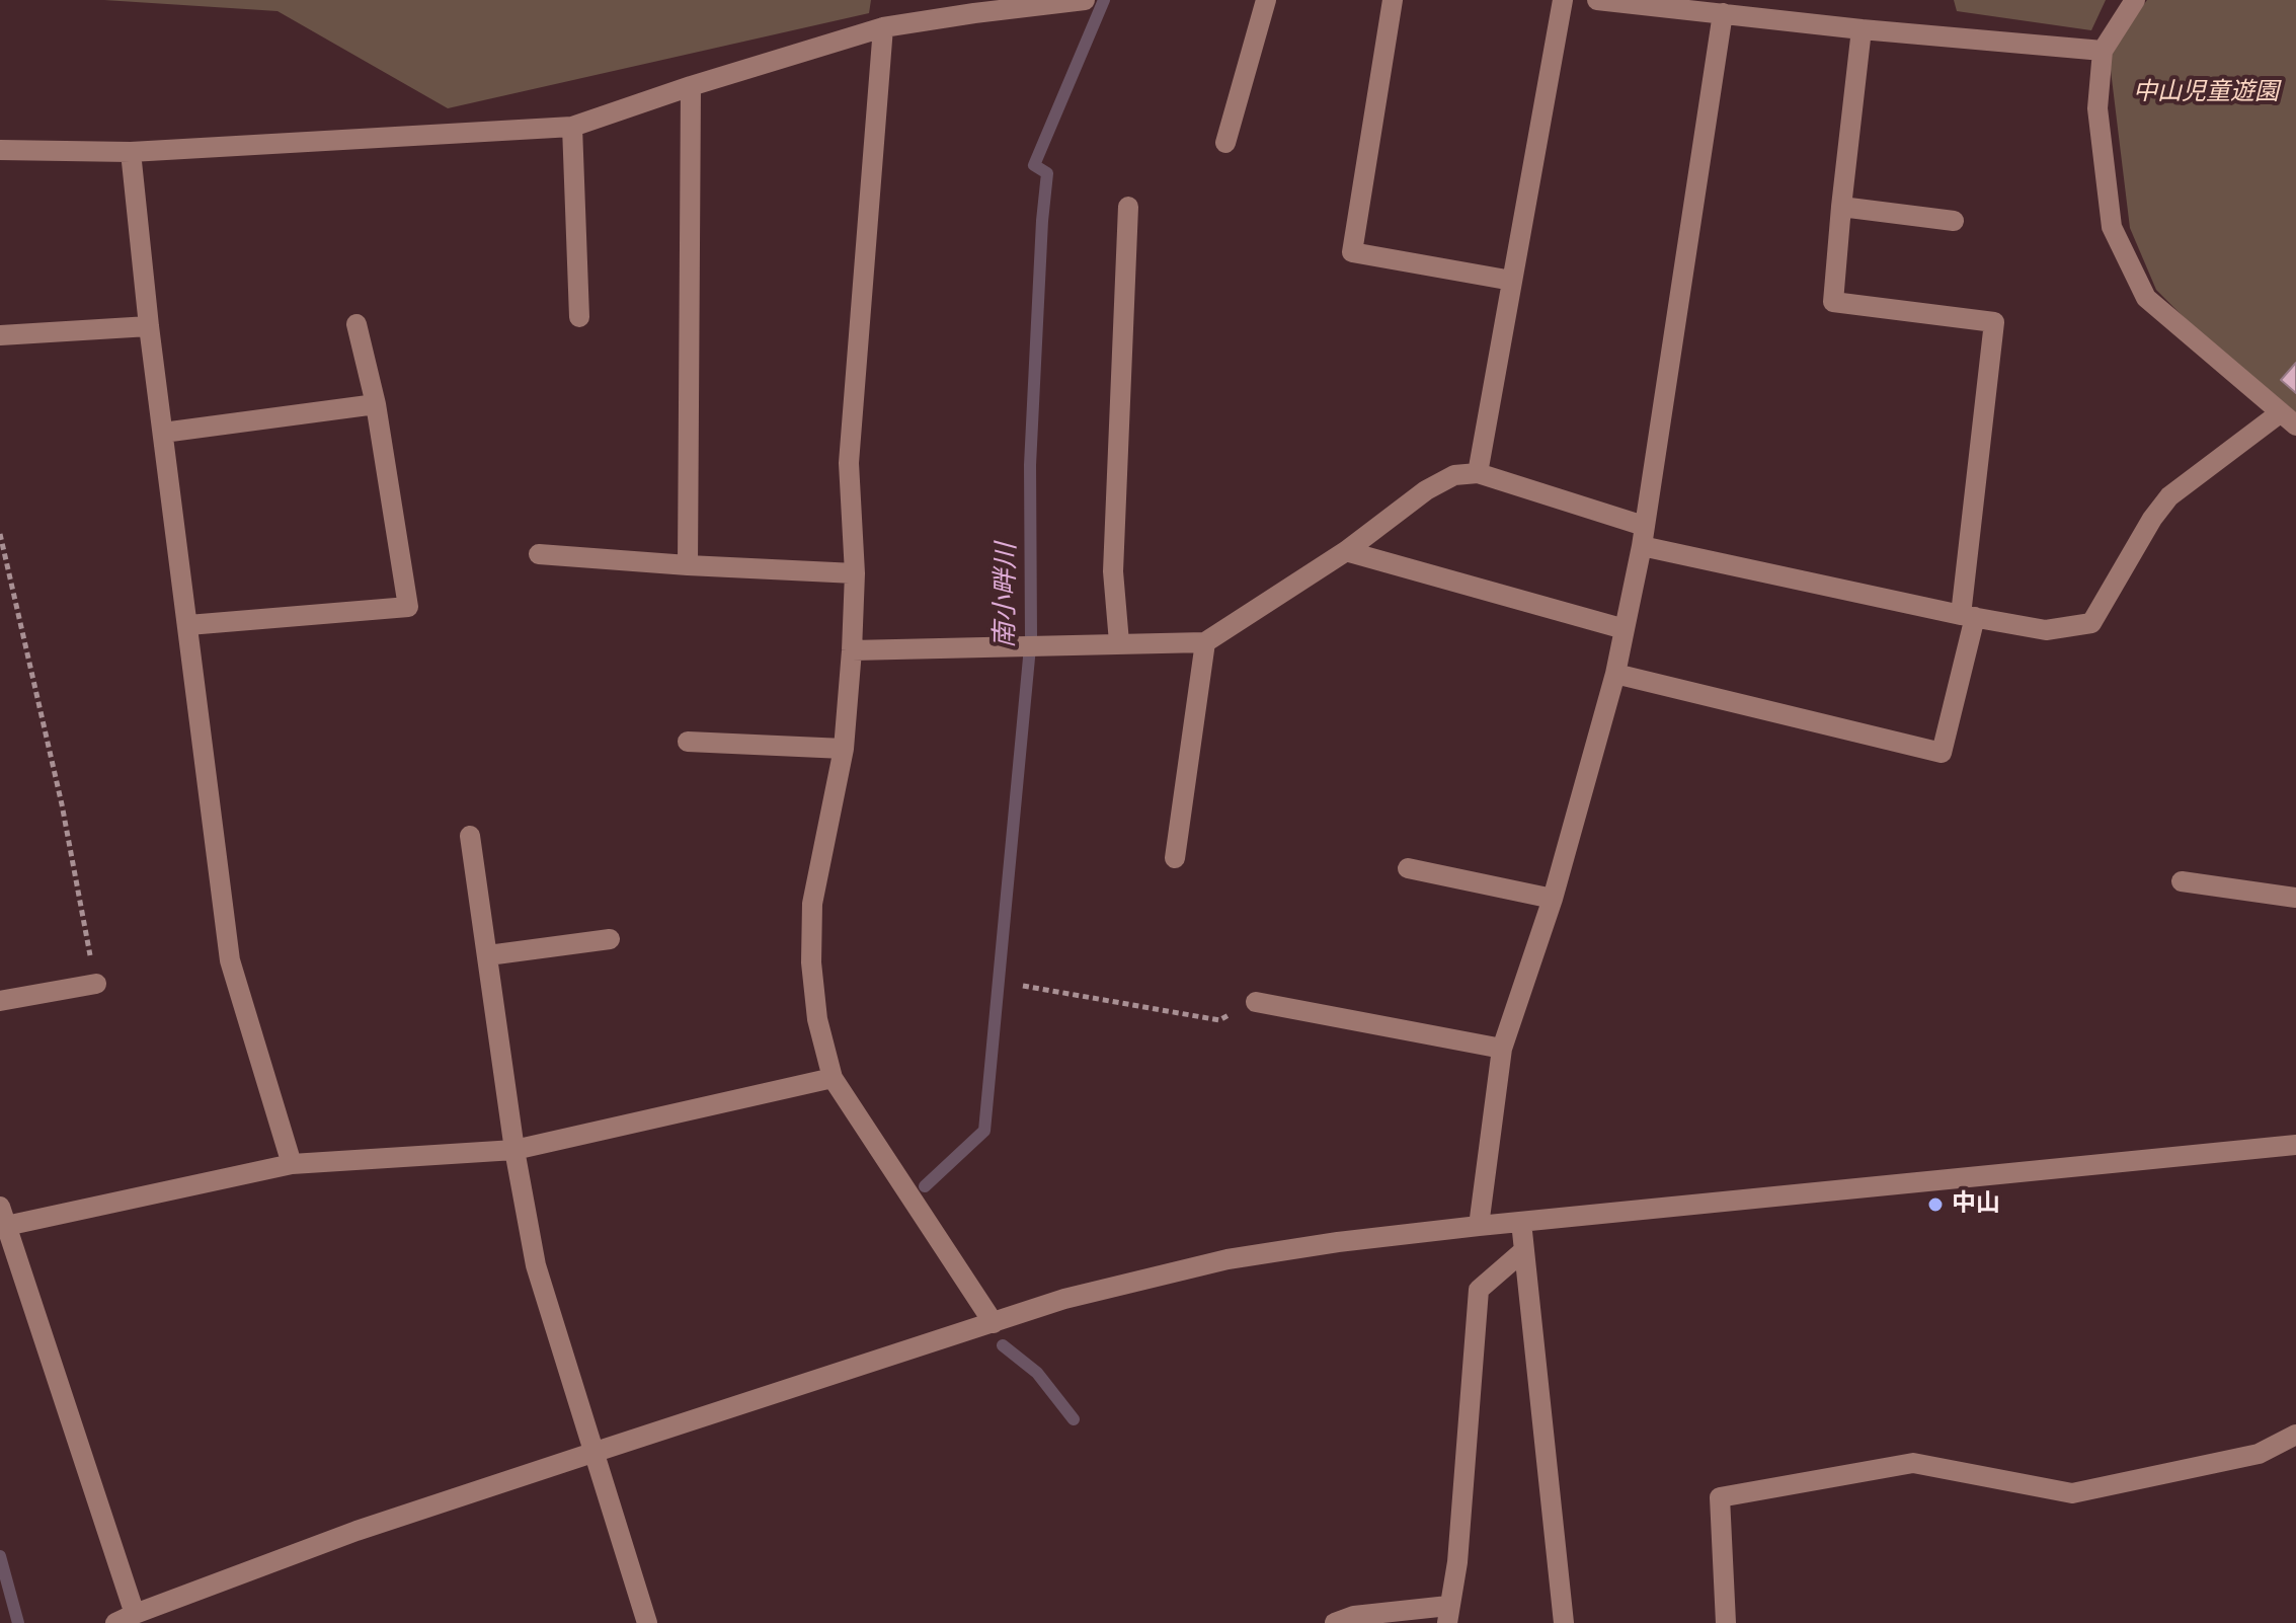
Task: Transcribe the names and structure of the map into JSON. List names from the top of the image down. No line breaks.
{"water":["南小畔川"],"parks":["中山児童遊園"],"places":["中山"]}
